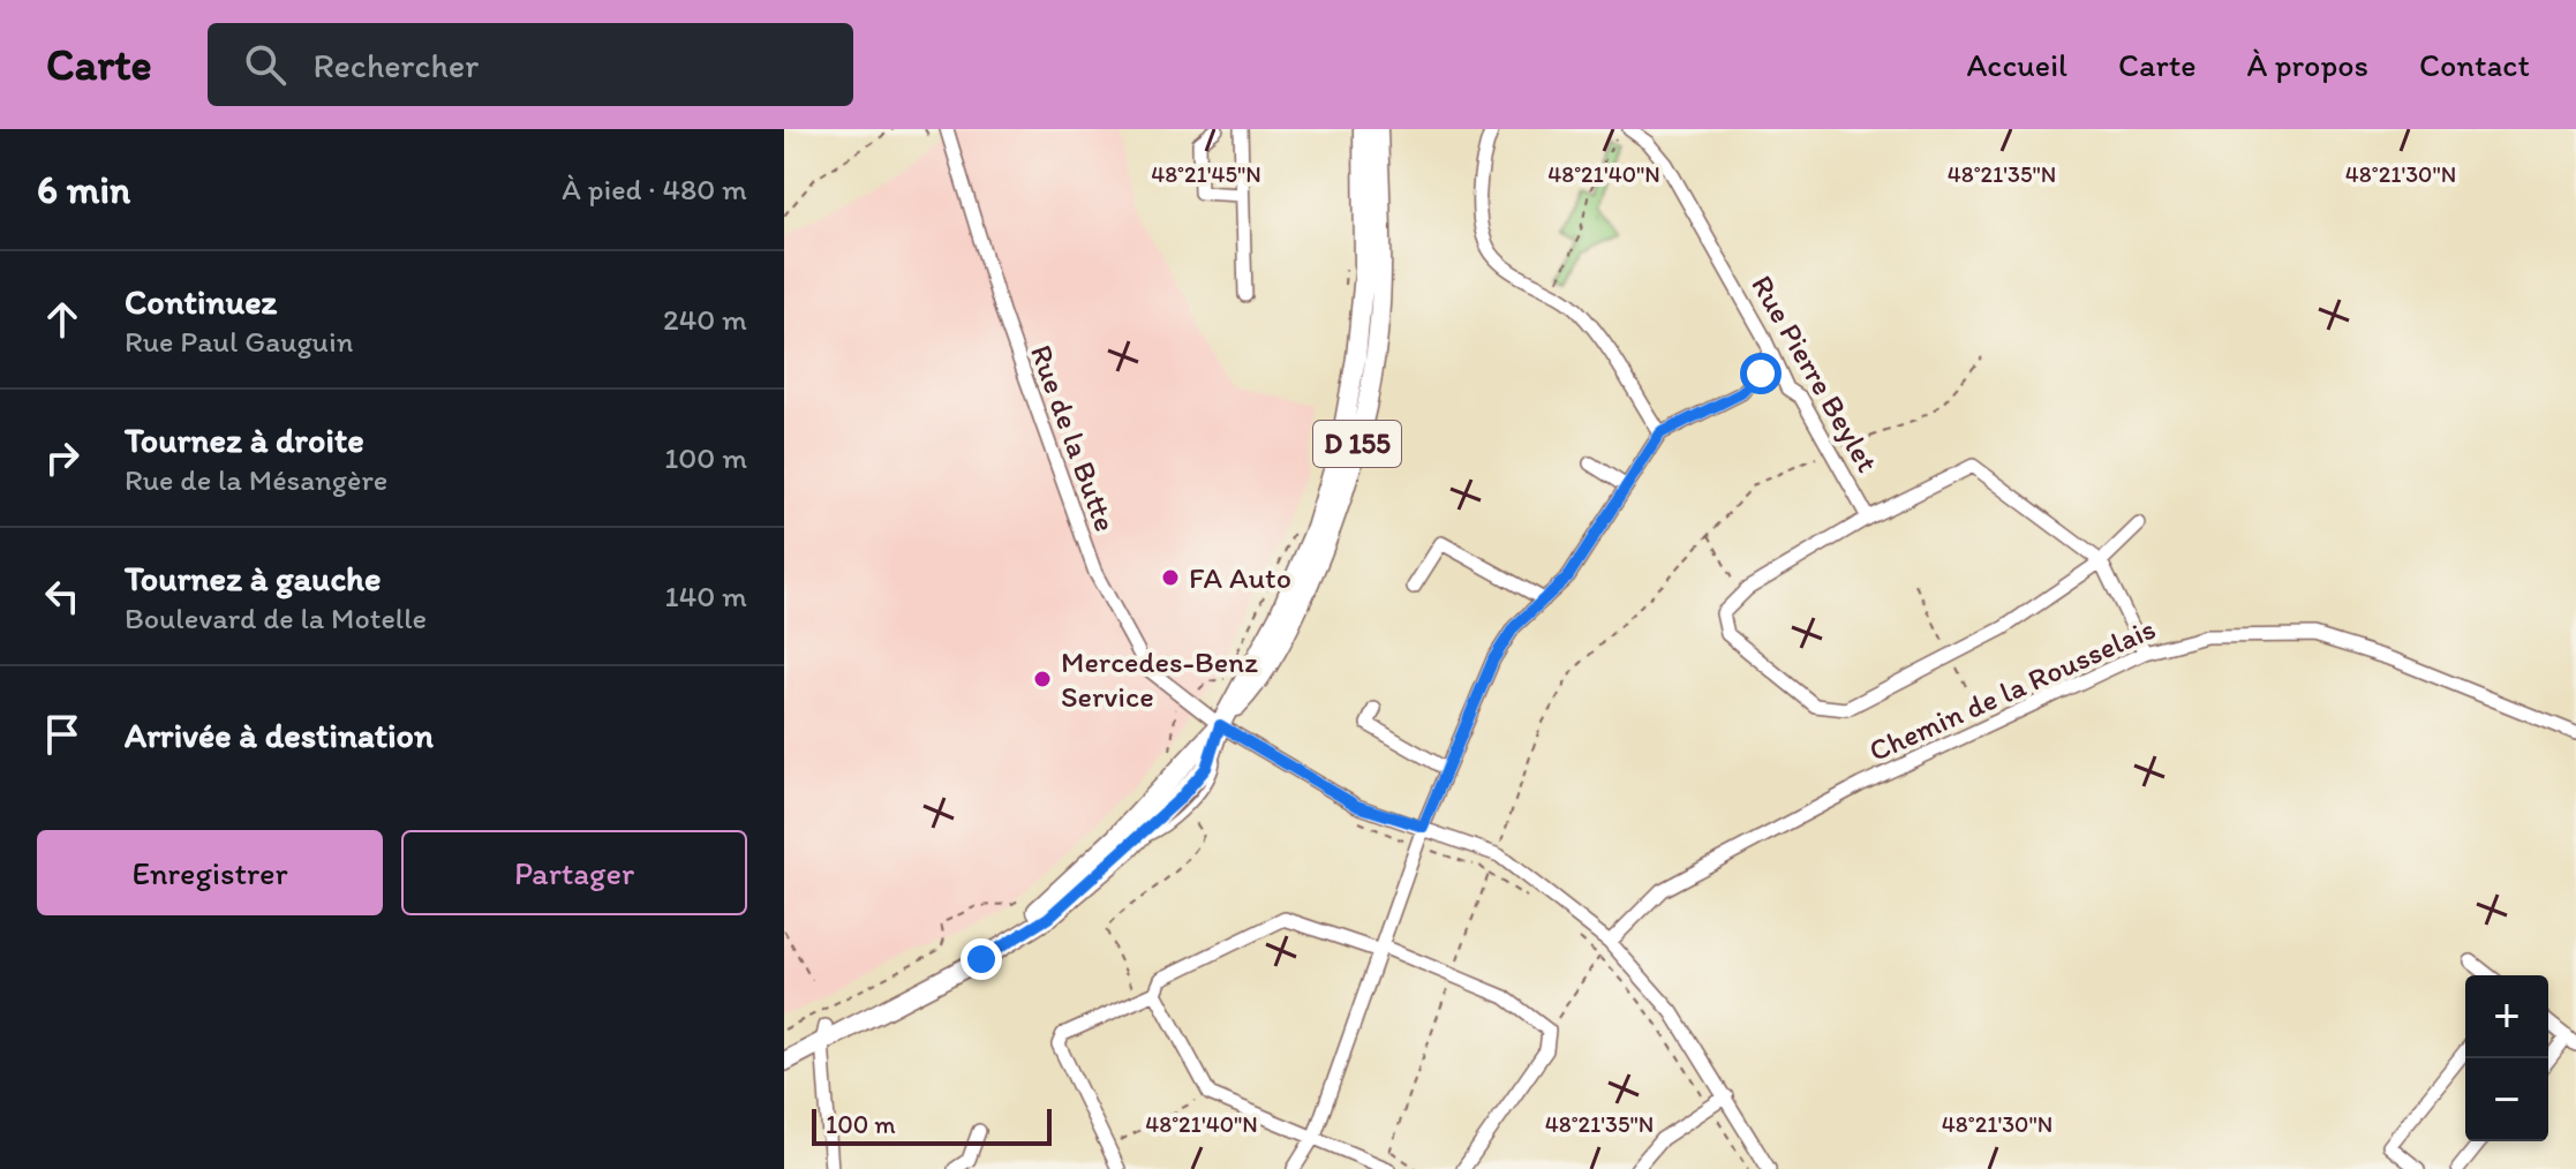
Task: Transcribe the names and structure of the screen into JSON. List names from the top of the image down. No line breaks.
{"streets":{"main road":["D 155"],"street":["Rue Pierre Beylet","Rue de la Butte","Chemin de la Rousselais"]},"crossings":[["Rue Pierre Beylet","Chemin de la Rousselais"],["Rue de la Butte","D 155"],["Rue de la Butte","Chemin de la Rousselais"]],"places":["FA Auto","Mercedes-Benz Service"],"scale_bar":"100 m","page":{"header":"Carte","search":"Rechercher","nav":["Accueil","Carte","À propos","Contact"],"heading":["6 min","À pied · 480 m"],"list":[["Continuez","Rue Paul Gauguin","240 m"],["Tournez à droite","Rue de la Mésangère","100 m"],["Tournez à gauche","Boulevard de la Motelle","140 m"],"Arrivée à destination"],"buttons":["Enregistrer","Partager"],"map_buttons":["+","−"],"scale":"100 m"},"coordinates":["48°21'45\"N","48°21'40\"N","48°21'30\"N","48°21'35\"N"]}
